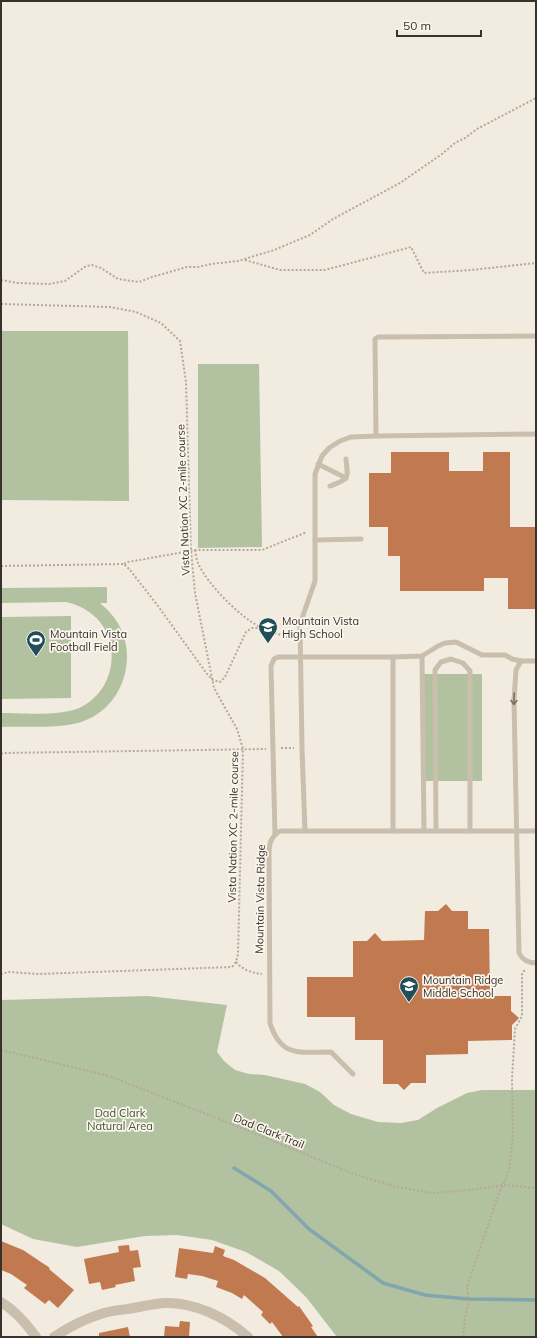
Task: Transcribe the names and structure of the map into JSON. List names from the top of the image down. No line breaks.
{"streets":{"lane":["Mountain Vista Ridge"],"path":["Vista Nation XC 2-mile course","Dad Clark Trail"]},"parks":["Dad Clark Natural Area"],"places":{"school or university":["Mountain Vista High School","Mountain Ridge Middle School"],"sports":["Mountain Vista Football Field"]},"scale_bar":"50 m"}
